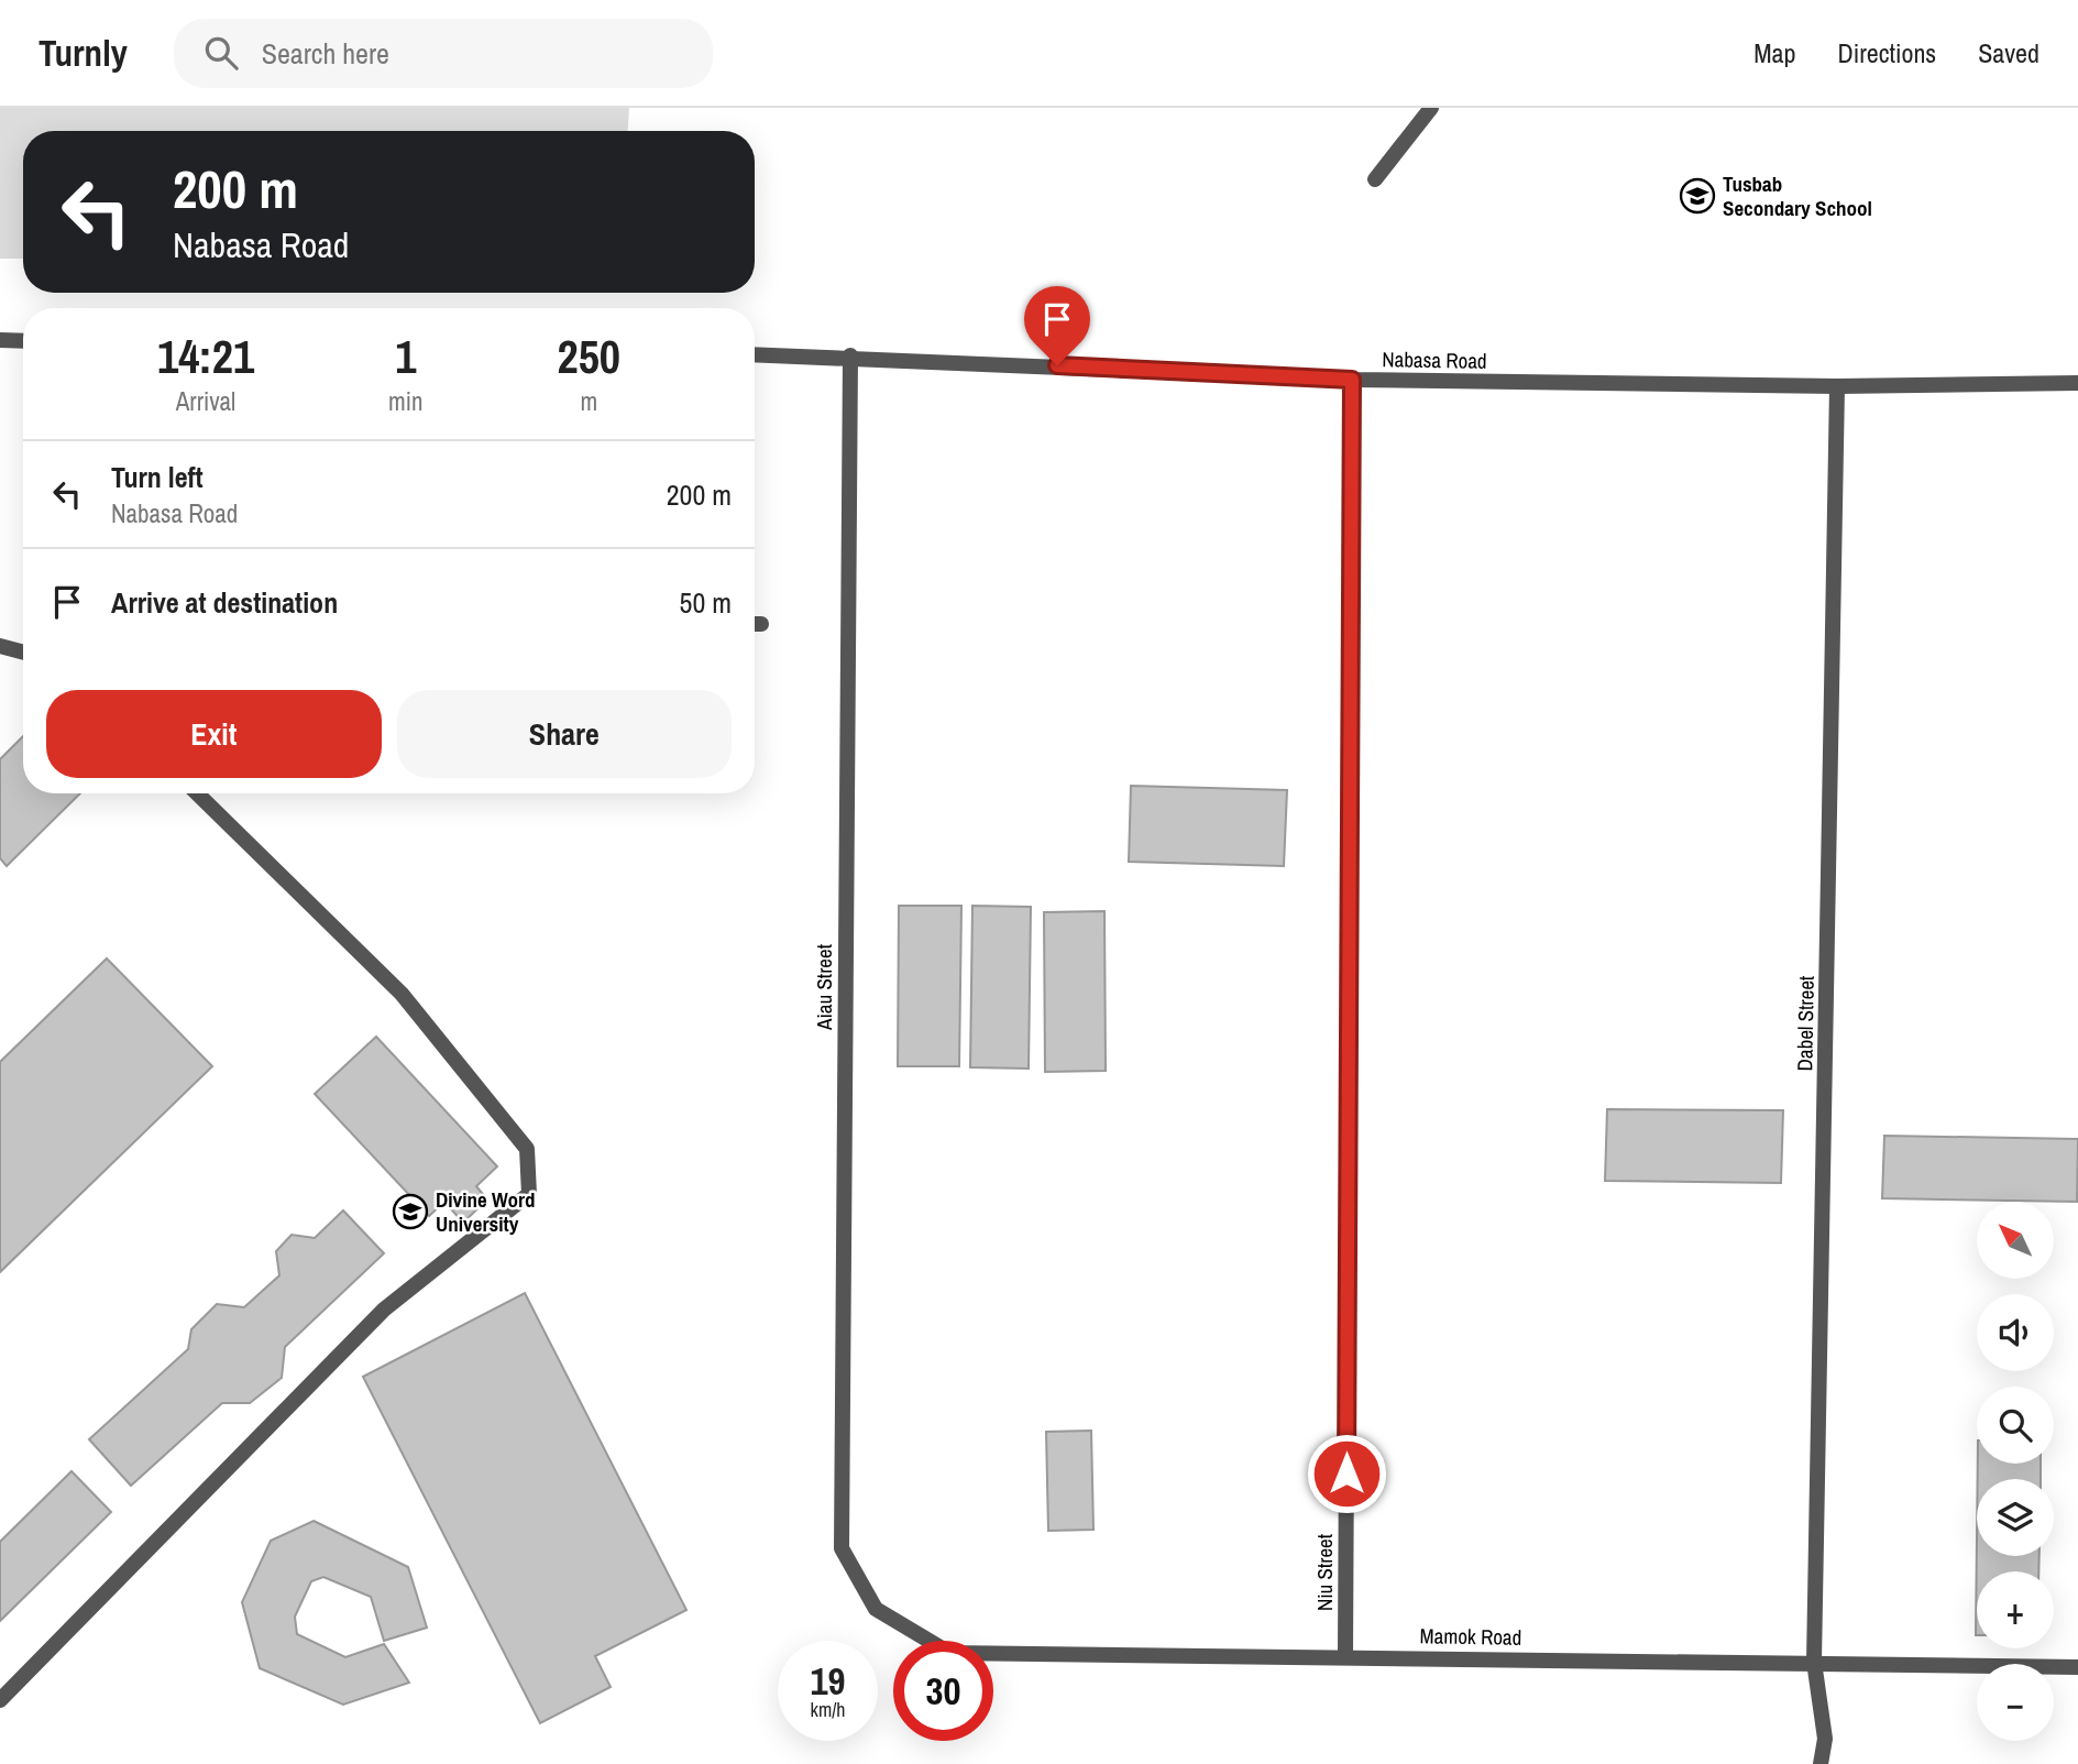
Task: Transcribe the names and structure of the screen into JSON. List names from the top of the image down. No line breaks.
{"streets":{"street":["Nabasa Road","Aiau Street","Dabel Street","Niu Street","Mamok Road"]},"crossings":[["Nabasa Road","Aiau Street"],["Nabasa Road","Dabel Street"],["Nabasa Road","Niu Street"],["Aiau Street","Mamok Road"],["Dabel Street","Mamok Road"],["Niu Street","Mamok Road"]],"places":{"school or university":["Tusbab Secondary School","Divine Word University"]},"north":"top left","page":{"header":"Turnly","search":"Search here","nav":["Map","Directions","Saved"],"turn":["200 m","Nabasa Road"],"eta":["14:21","Arrival","1","min","250","m"],"list":[{"name":"Turn left","note":"Nabasa Road","value":"200 m"},{"name":"Arrive at destination","value":"50 m"}],"buttons":["Exit","Share"],"map_buttons":["+","−"],"speed":"19 km/h","limit":"30"}}
